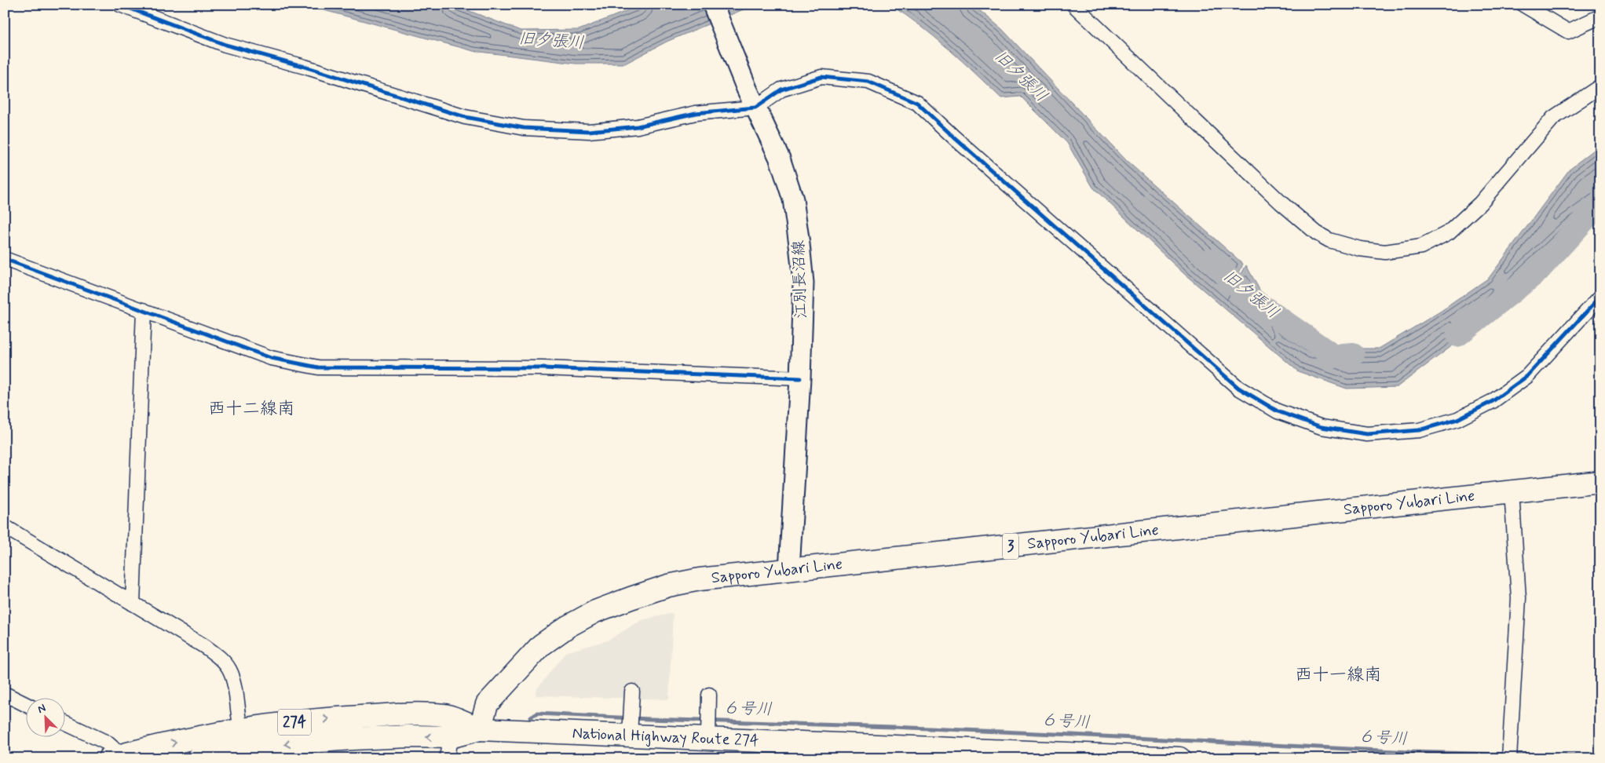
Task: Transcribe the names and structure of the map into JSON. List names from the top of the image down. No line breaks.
{"streets":{"main road":["江別長沼線","Sapporo Yubari Line","3","274","National Highway Route 274"]},"crossings":[["江別長沼線","Sapporo Yubari Line"],["Sapporo Yubari Line","National Highway Route 274"]],"districts":["西十二線南","西十一線南"],"water":["旧夕張川","６号川"],"north":"top left"}
